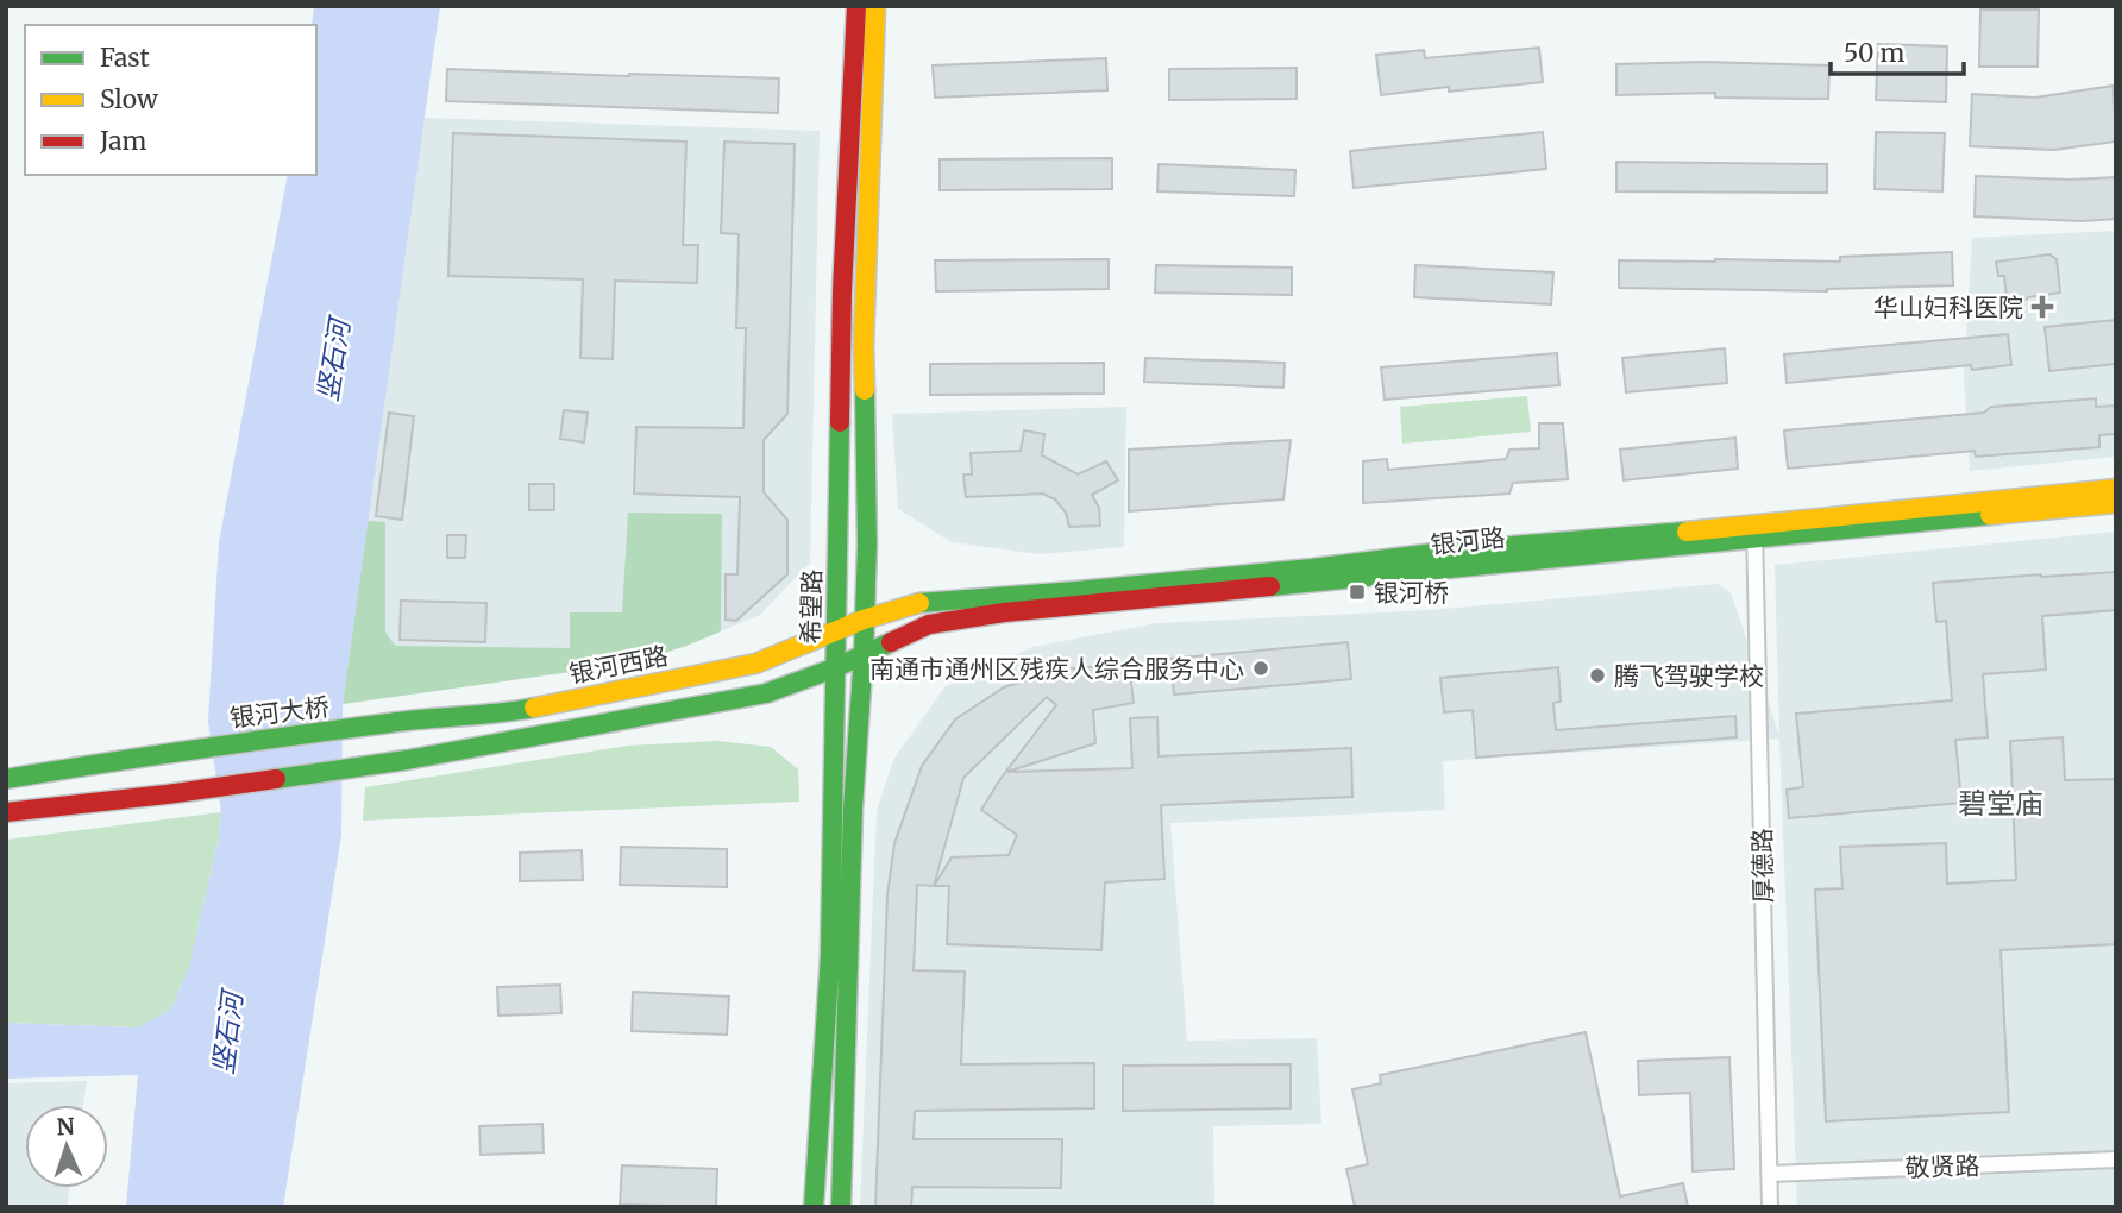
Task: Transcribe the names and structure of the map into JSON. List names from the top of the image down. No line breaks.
{"streets":{"main road":["银河路","希望路","银河西路","银河大桥"],"street":["厚德路","敬贤路"]},"crossings":[["银河路","希望路"],["银河路","银河西路"],["银河路","厚德路"],["希望路","银河西路"],["银河西路","银河大桥"],["厚德路","敬贤路"]],"districts":["碧堂庙"],"water":["竖石河"],"places":{"health":["华山妇科医院"],"transit":["银河桥"],"other":["南通市通州区残疾人综合服务中心","腾飞驾驶学校"]},"legend":["Fast","Slow","Jam"],"scale_bar":"50 m","north":"top"}
